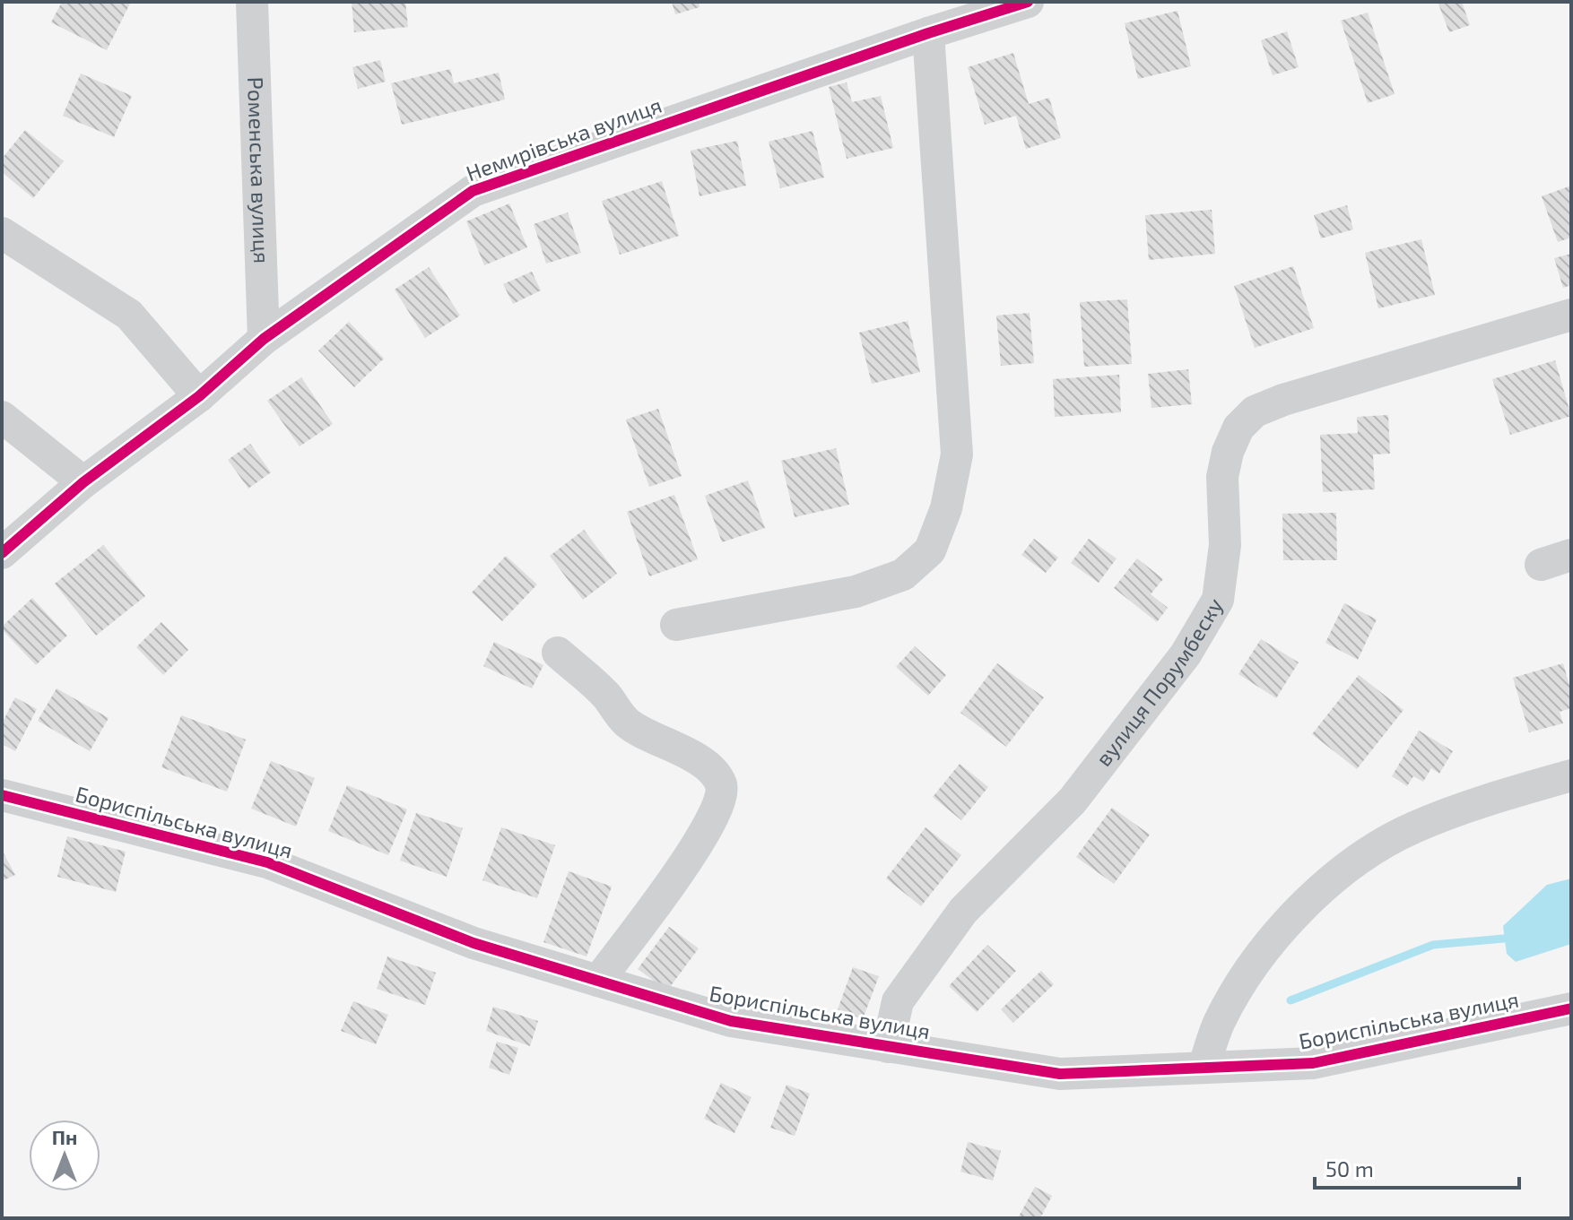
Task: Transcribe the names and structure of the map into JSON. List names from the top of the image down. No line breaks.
{"streets":{"street":["Немирівська вулиця","Роменська вулиця","вулиця Порумбеску","Бориспільська вулиця"]},"crossings":[["Немирівська вулиця","Роменська вулиця"],["вулиця Порумбеску","Бориспільська вулиця"]],"scale_bar":"50 m","north":"top"}
